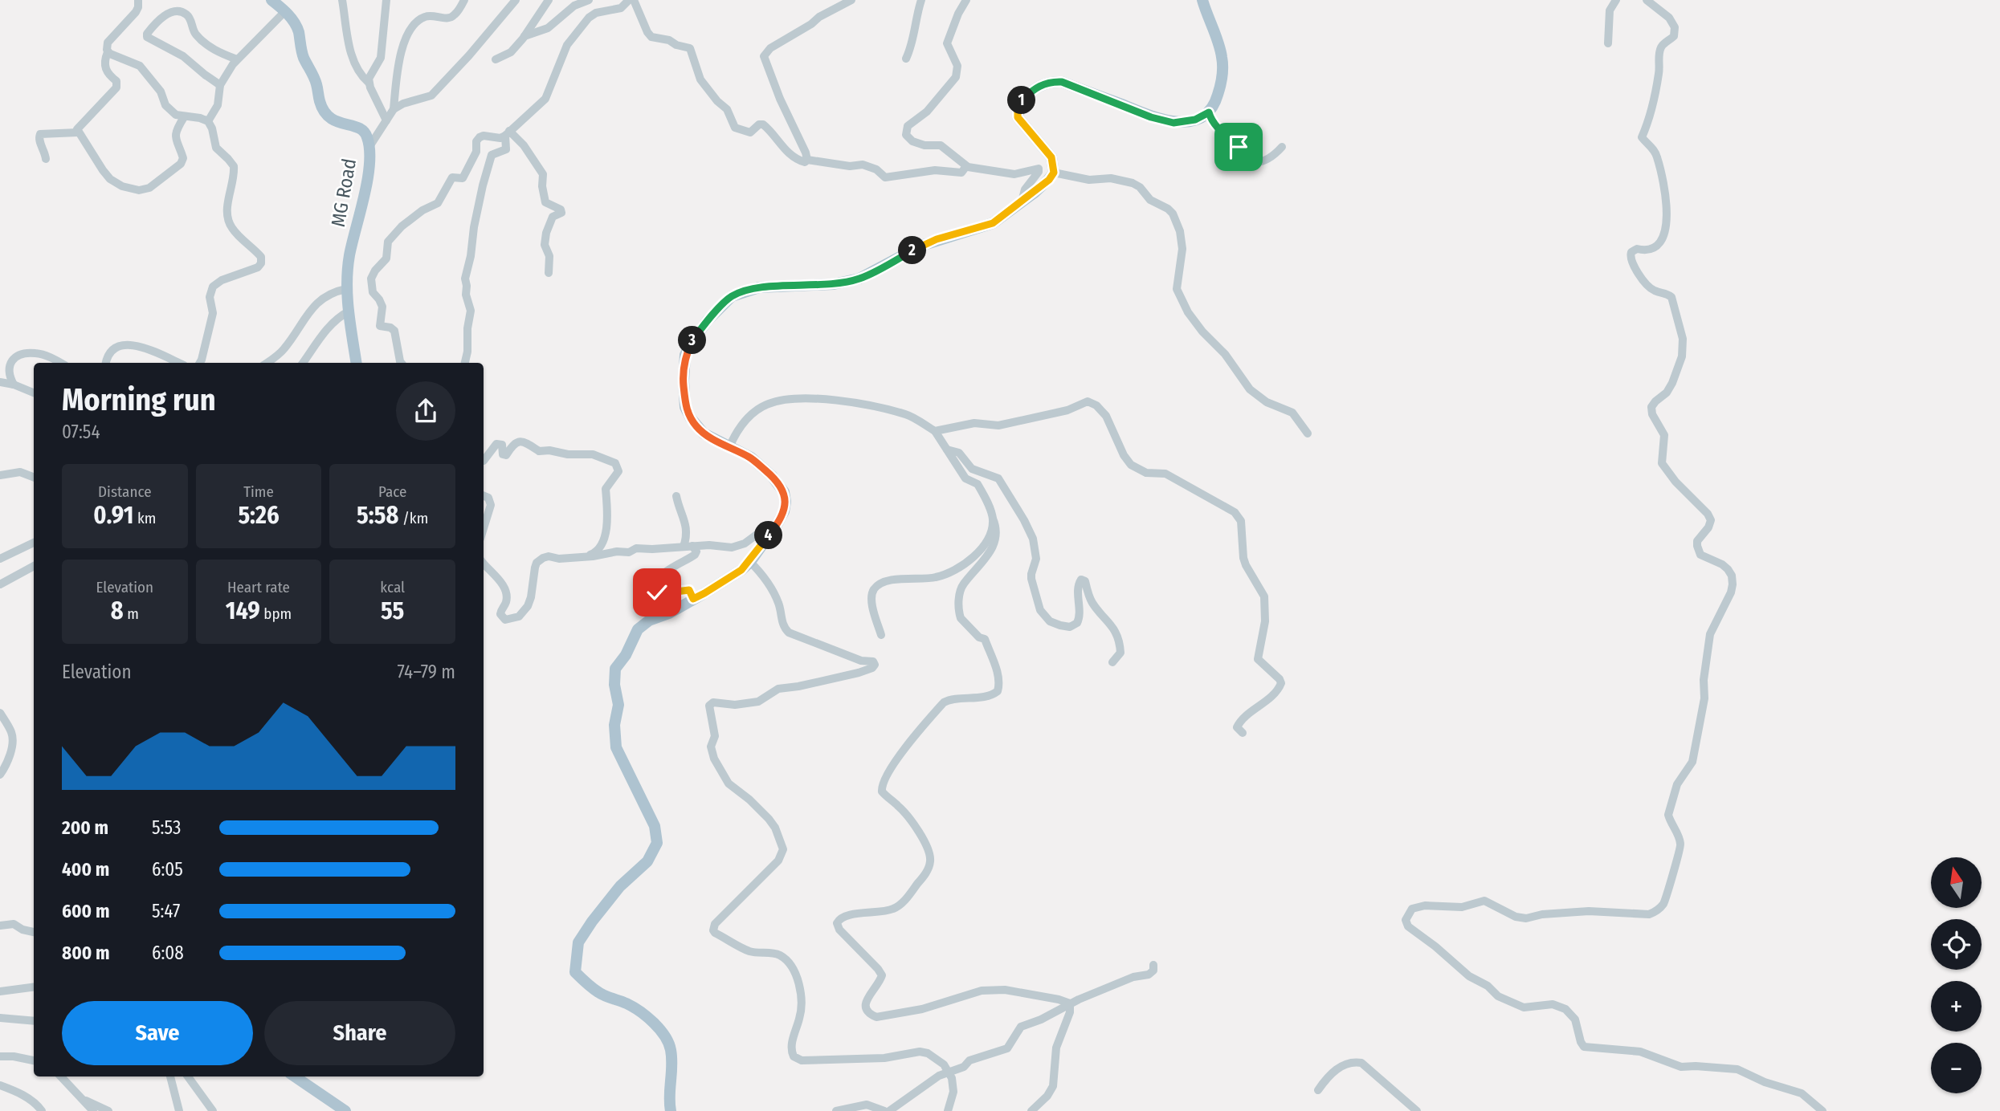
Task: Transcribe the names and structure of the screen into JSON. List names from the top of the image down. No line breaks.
{"streets":{"main road":["MG Road"]},"north":"top","page":{"pins":["1","2","3","4"],"heading":["Morning run","07:54"],"stats":[["Distance","0.91 km"],["Time","5:26"],["Pace","5:58 /km"],["Elevation","8 m"],["Heart rate","149 bpm"],["kcal","55"]],"chart":["Elevation","74–79 m"],"list":[{"name":"200 m","note":"5:53"},{"name":"400 m","note":"6:05"},{"name":"600 m","note":"5:47"},{"name":"800 m","note":"6:08"}],"map_buttons":["+","−"],"buttons":["Save","Share"]}}
